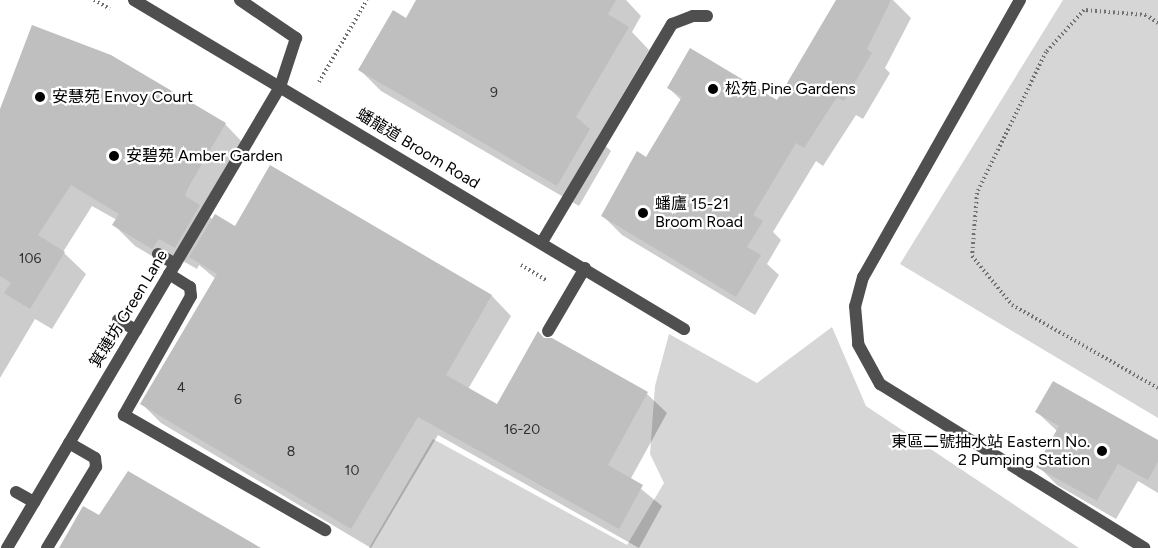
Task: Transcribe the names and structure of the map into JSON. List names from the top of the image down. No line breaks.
{"streets":{"street":["蟠龍道 Broom Road","箕璉坊 Green Lane"]},"crossings":[["蟠龍道 Broom Road","箕璉坊 Green Lane"]],"places":["松苑 Pine Gardens","安慧苑 Envoy Court","安碧苑 Amber Garden","蟠廬 15-21 Broom Road","東區二號抽水站 Eastern No. 2 Pumping Station"],"house_numbers":["9","106","4","6","16-20","8","10"]}
